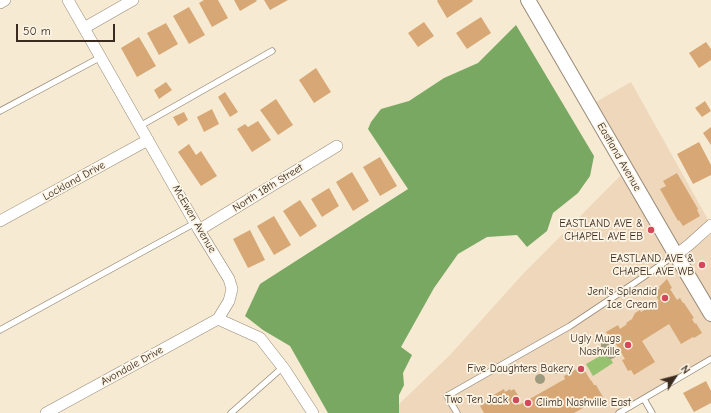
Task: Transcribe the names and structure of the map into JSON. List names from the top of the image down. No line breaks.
{"streets":{"street":["Eastland Avenue","Lockland Drive","North 18th Street","McEwen Avenue","Avondale Drive"]},"crossings":[["Lockland Drive","McEwen Avenue"],["North 18th Street","McEwen Avenue"],["McEwen Avenue","Avondale Drive"]],"places":["EASTLAND AVE & CHAPEL AVE EB","EASTLAND AVE & CHAPEL AVE WB","Jeni's Splendid Ice Cream","Ugly Mugs Nashville","Five Daughters Bakery","Two Ten Jack","Climb Nashville East"],"scale_bar":"50 m","north":"top right"}
